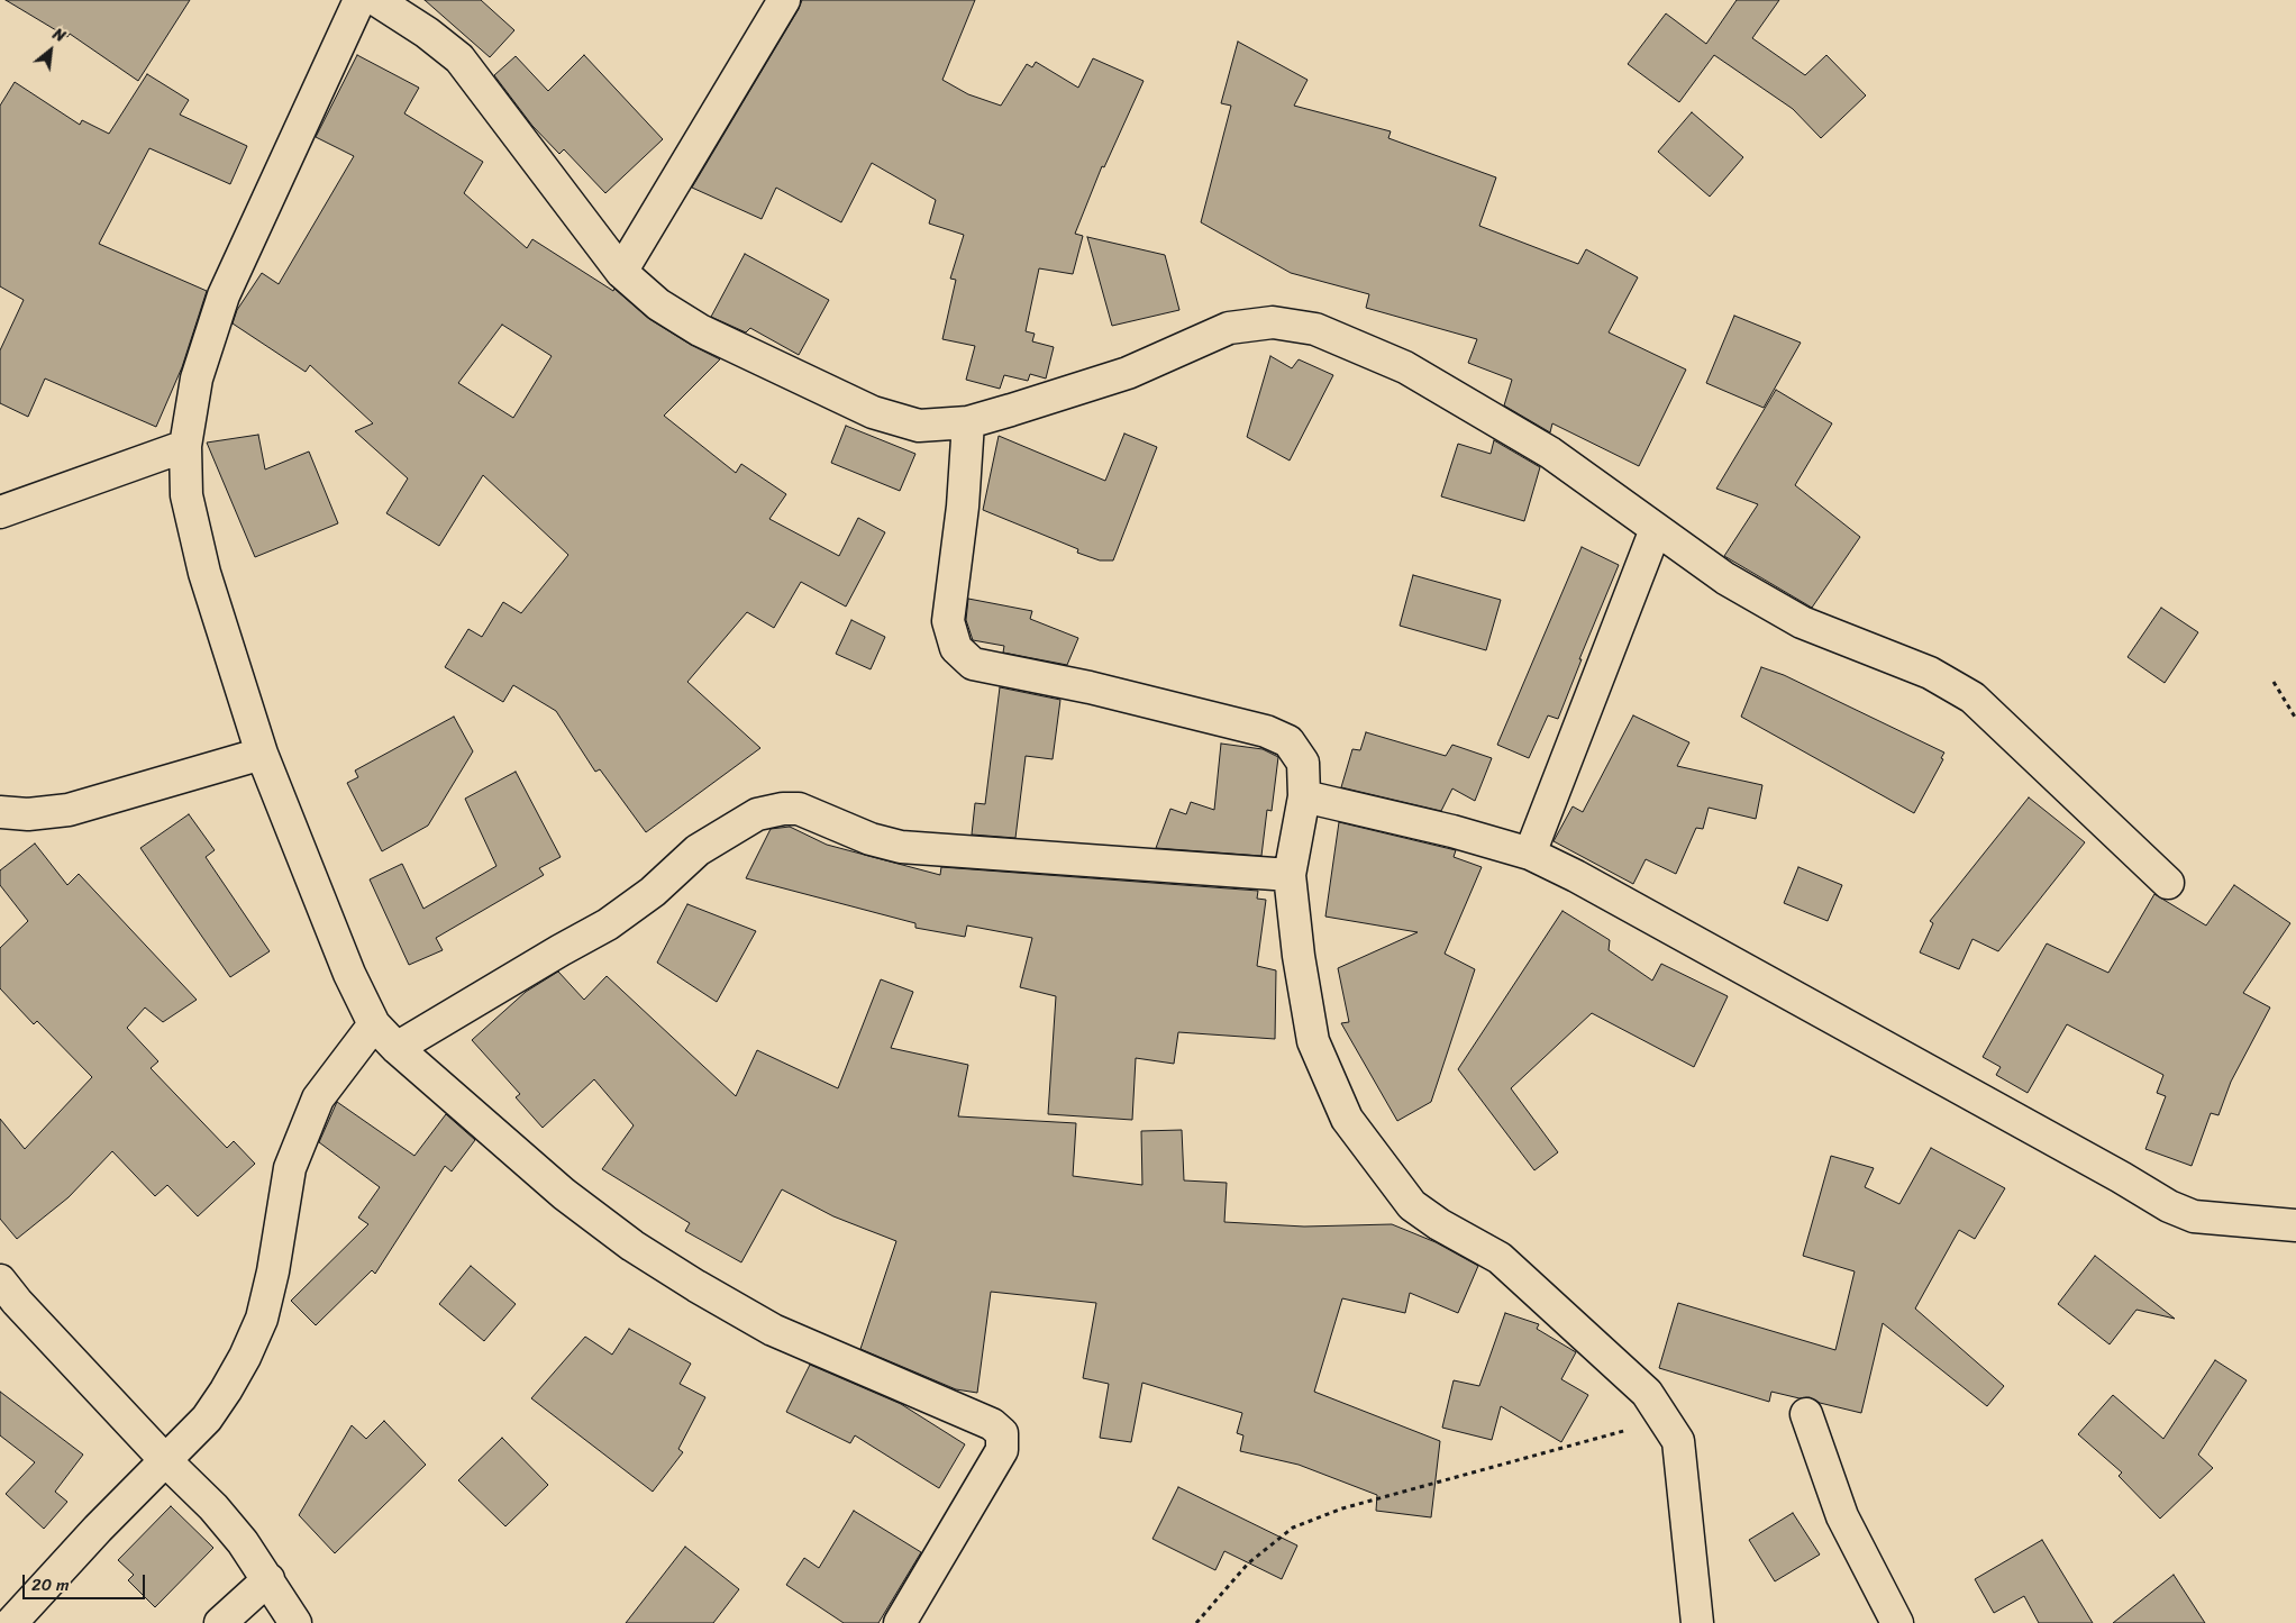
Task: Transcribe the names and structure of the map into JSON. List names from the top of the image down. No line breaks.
{"scale_bar":"20 m","north":"top right"}
